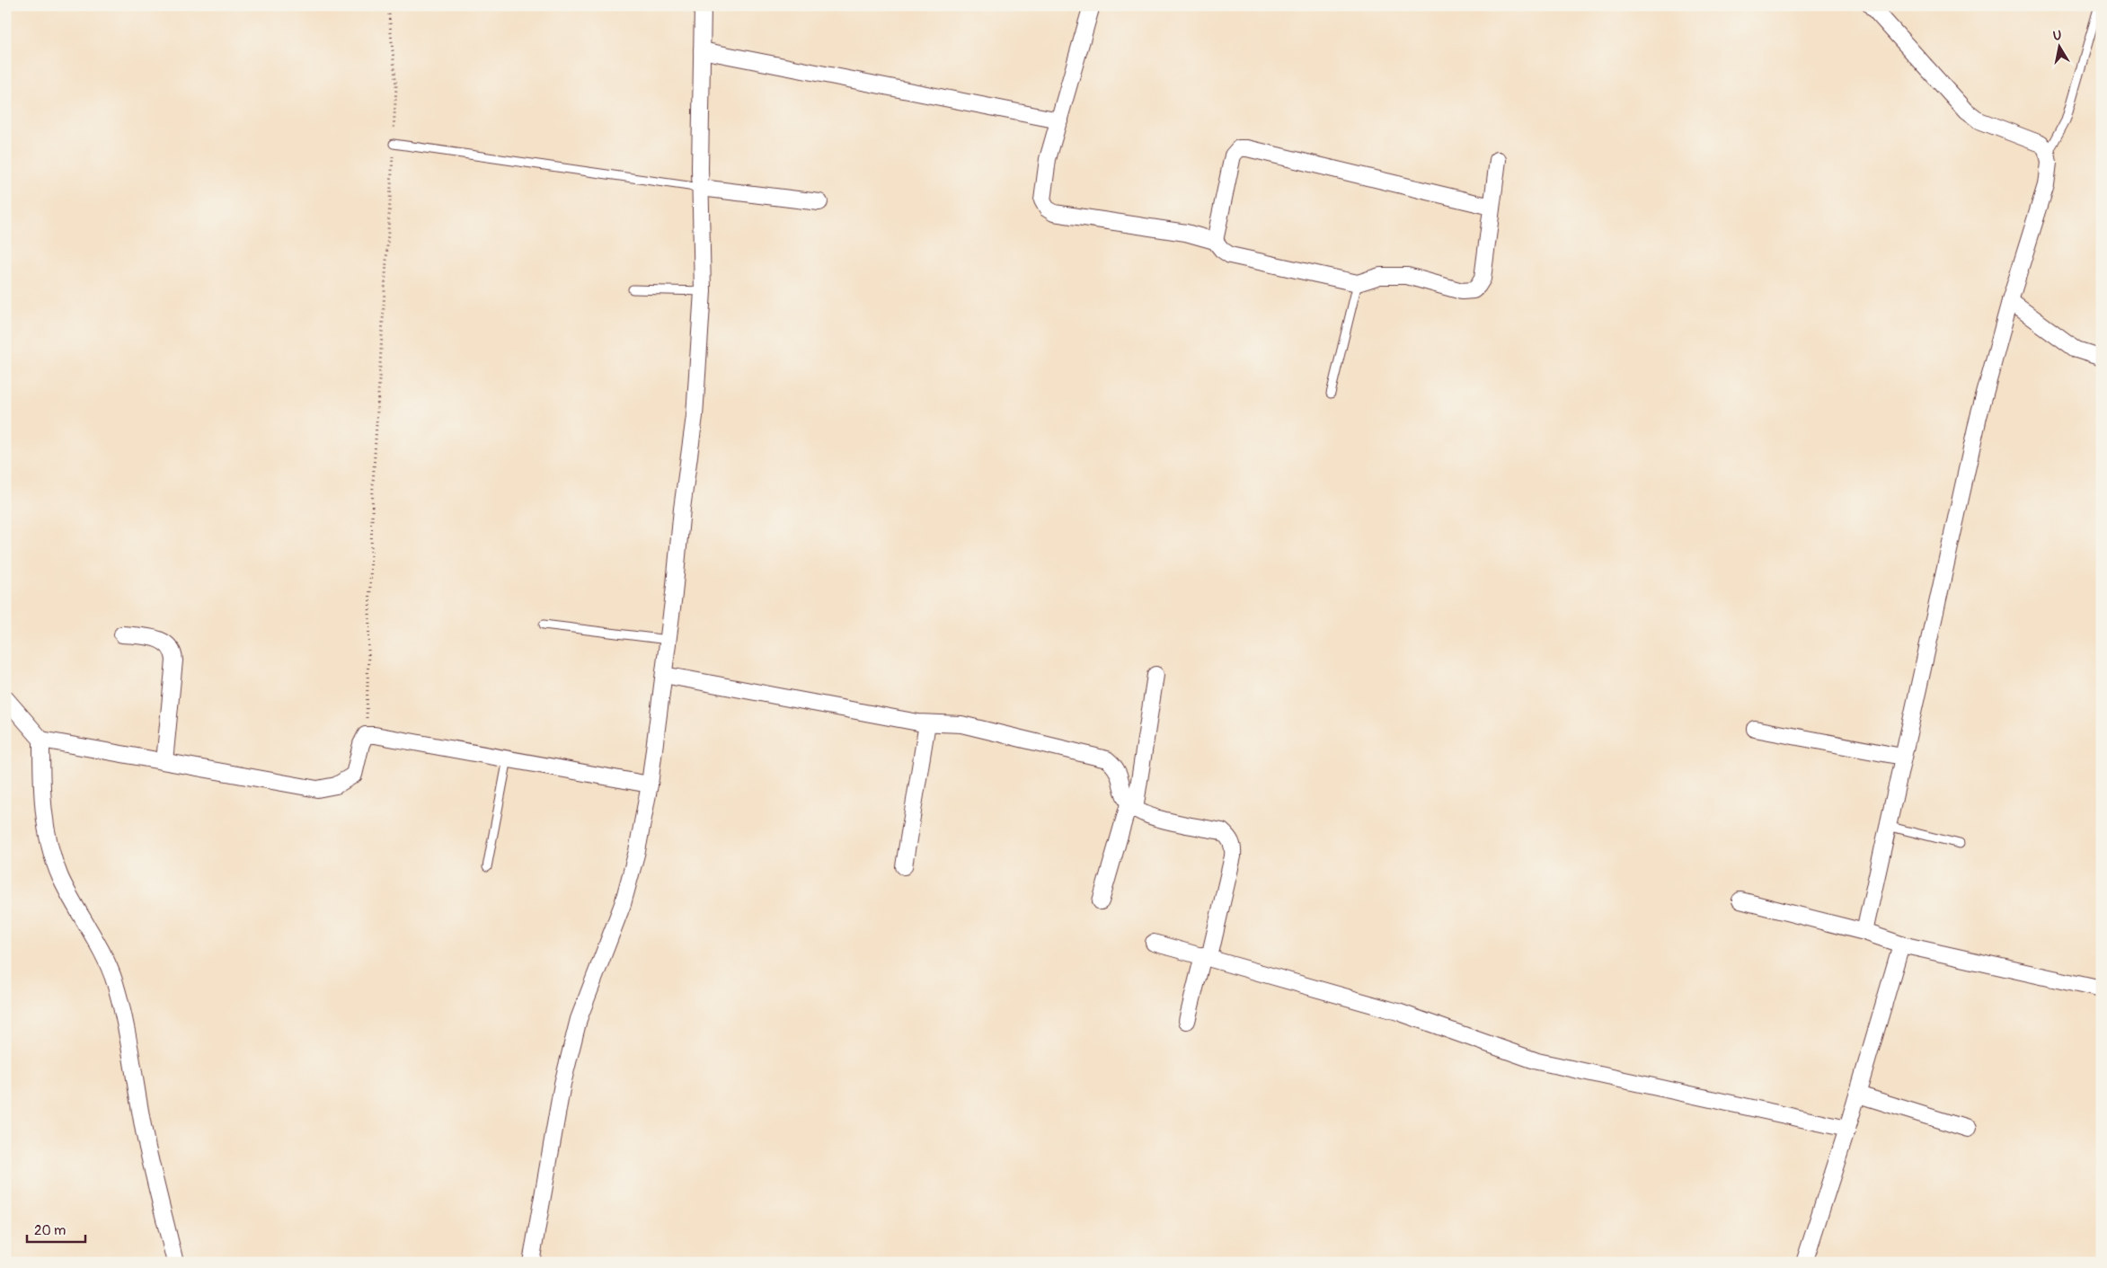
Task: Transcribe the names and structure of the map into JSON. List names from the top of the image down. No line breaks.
{"scale_bar":"20 m","north":"top"}
